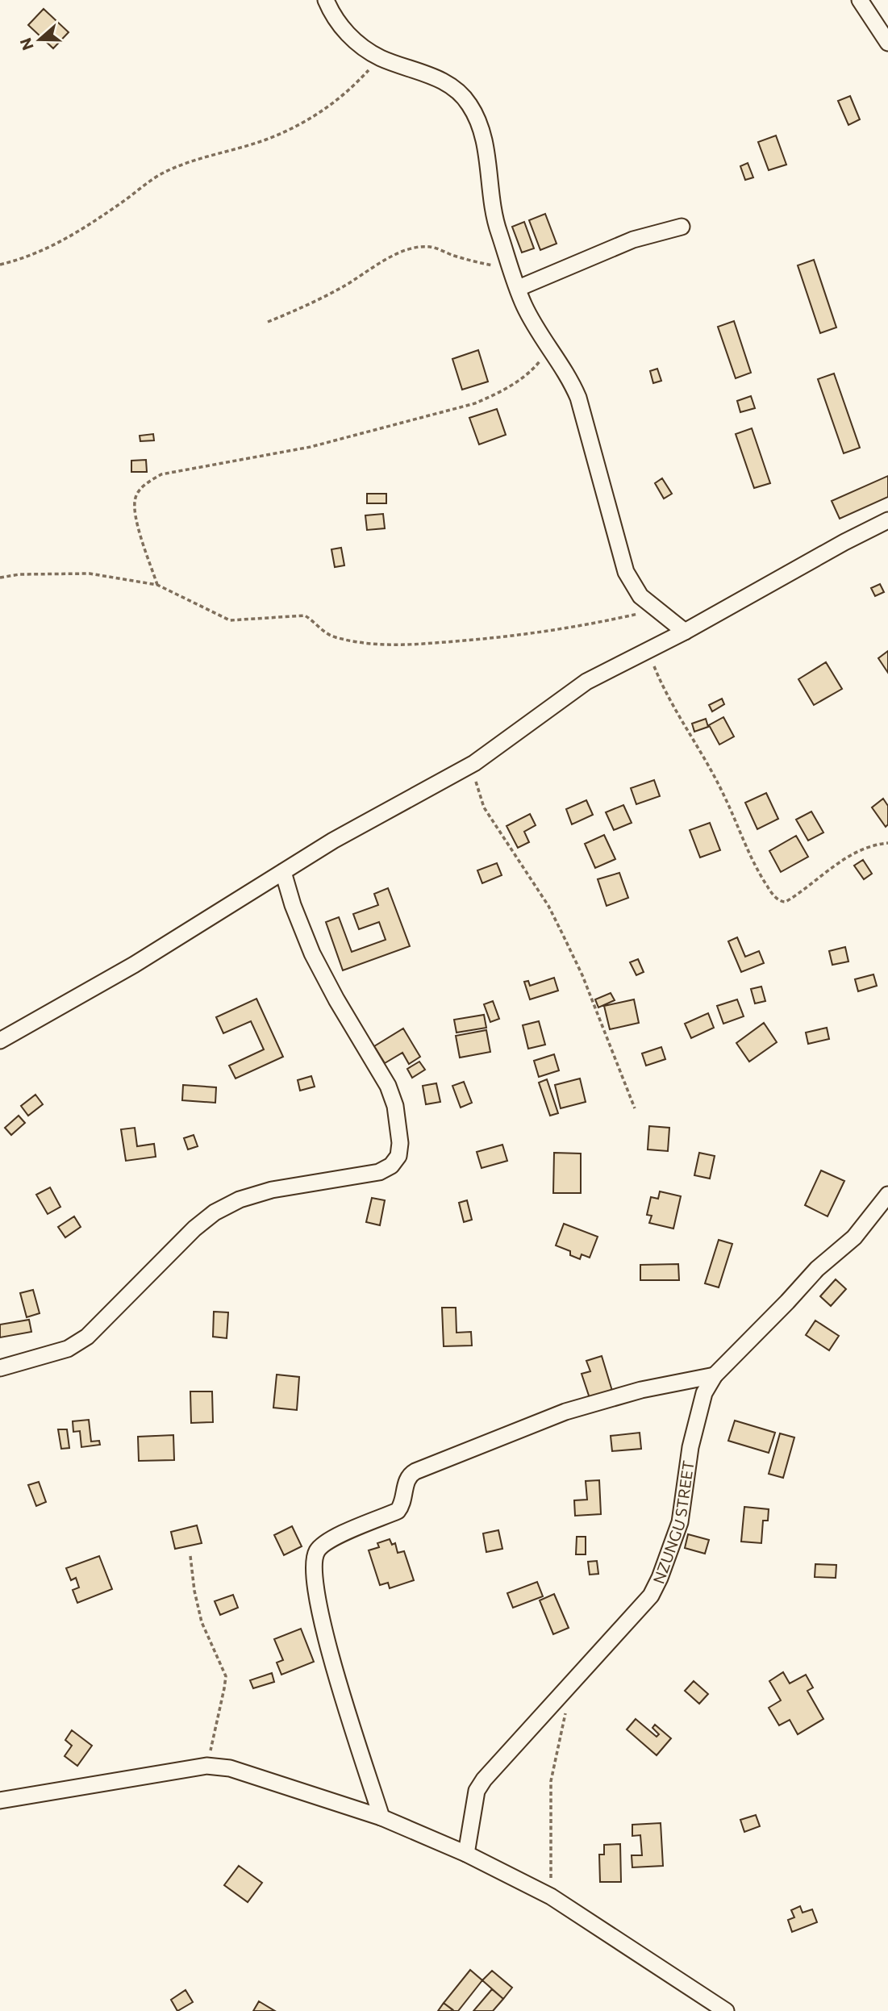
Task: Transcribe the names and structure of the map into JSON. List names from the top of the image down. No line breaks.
{"streets":{"street":["NZUNGU STREET"]},"north":"left"}
